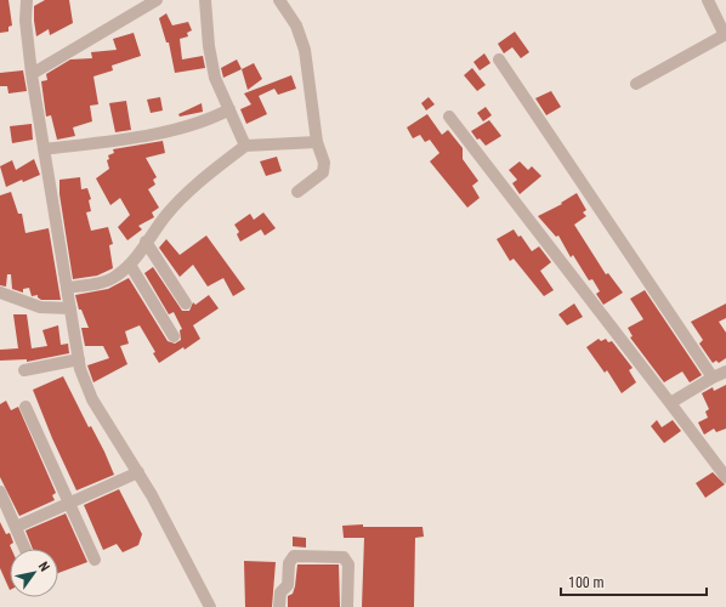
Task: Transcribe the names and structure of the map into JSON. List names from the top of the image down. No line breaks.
{"scale_bar":"100 m","north":"top right"}
